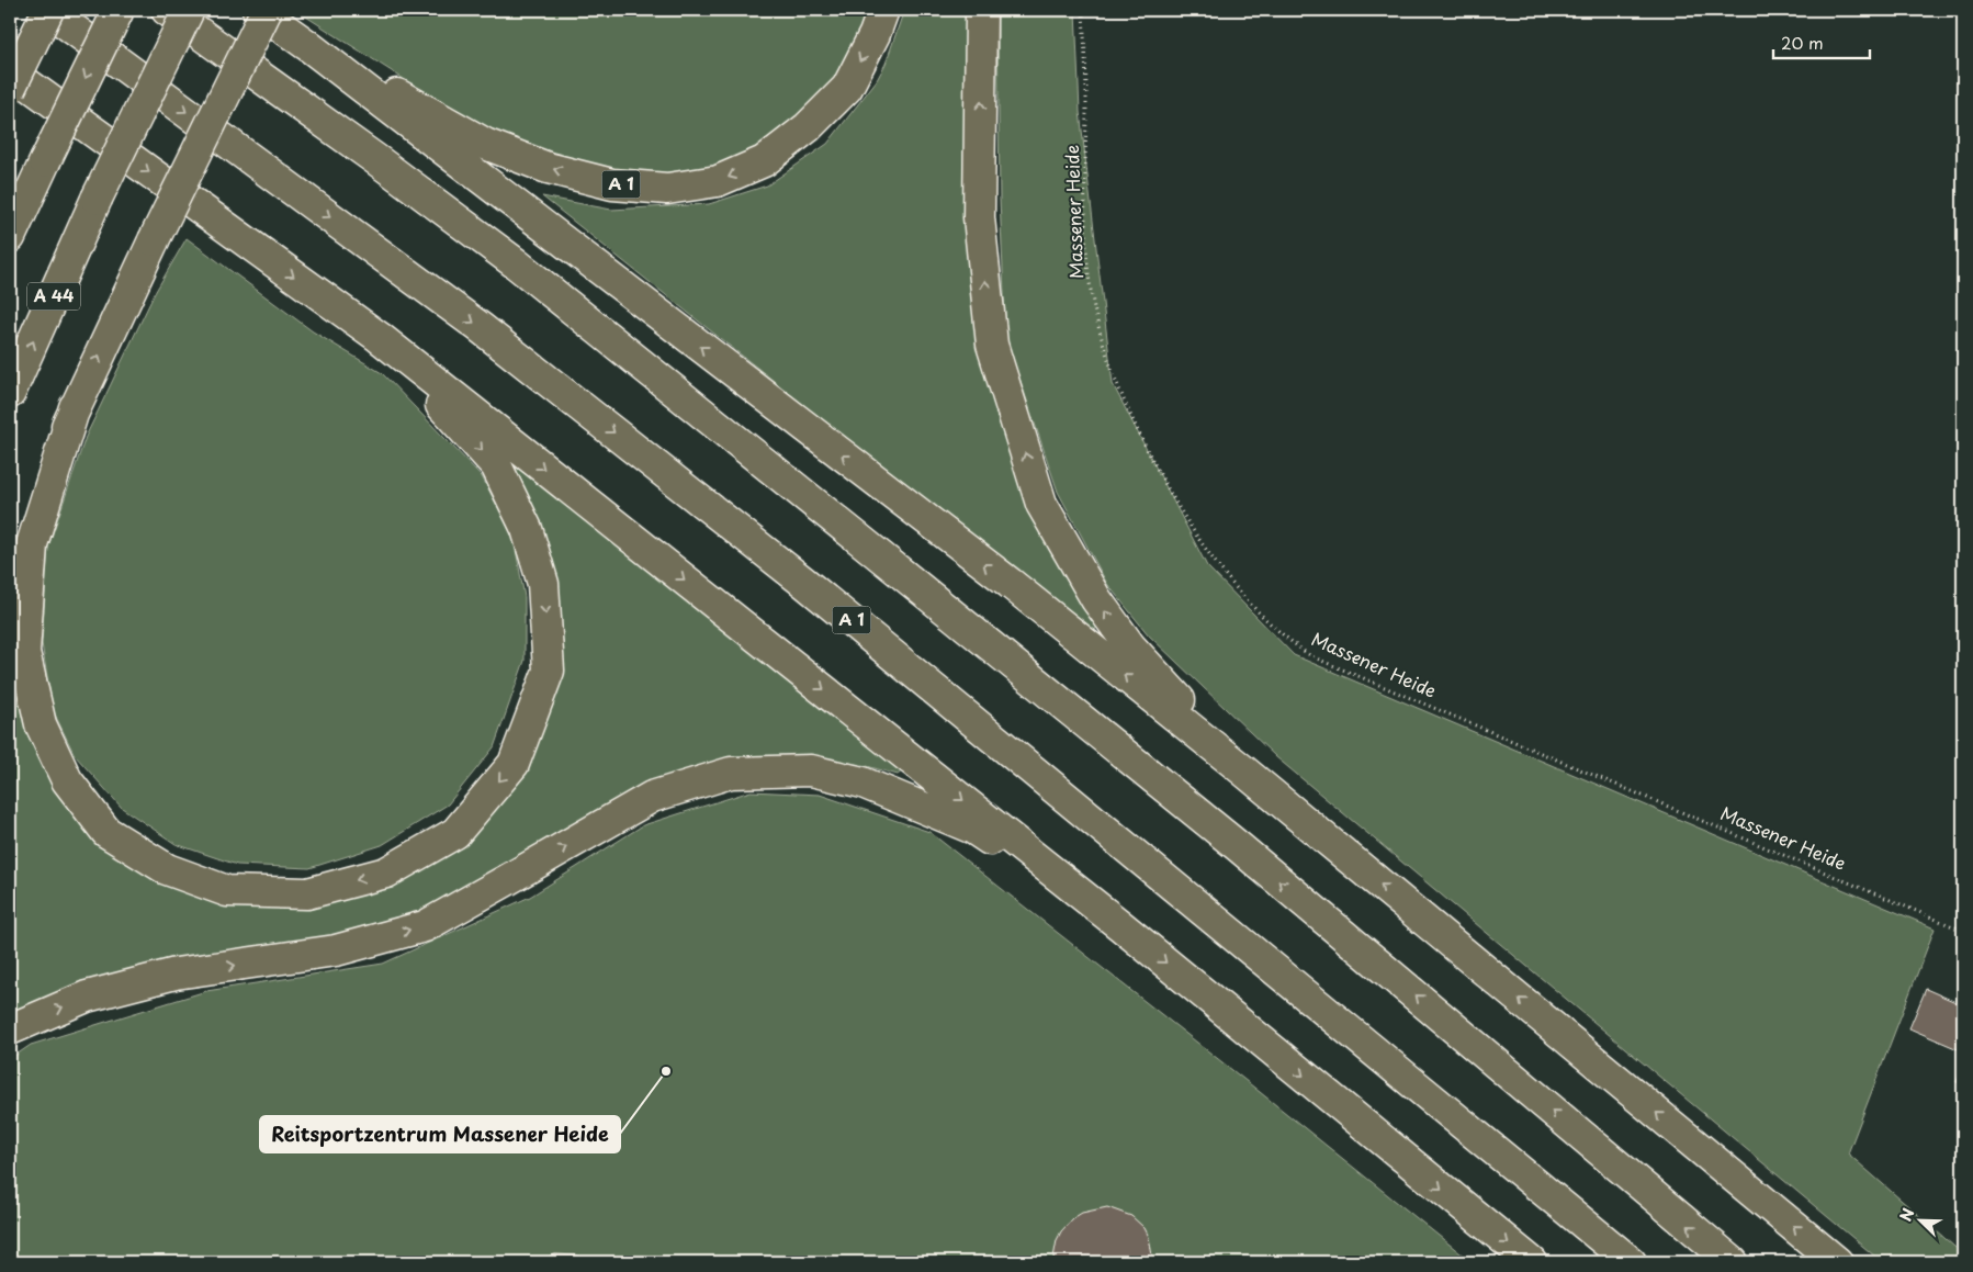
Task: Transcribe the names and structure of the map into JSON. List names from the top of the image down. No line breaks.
{"streets":{"highway":["A 1","A 44"],"path":["Massener Heide"]},"places":["Reitsportzentrum Massener Heide"],"scale_bar":"20 m","north":"top left"}
